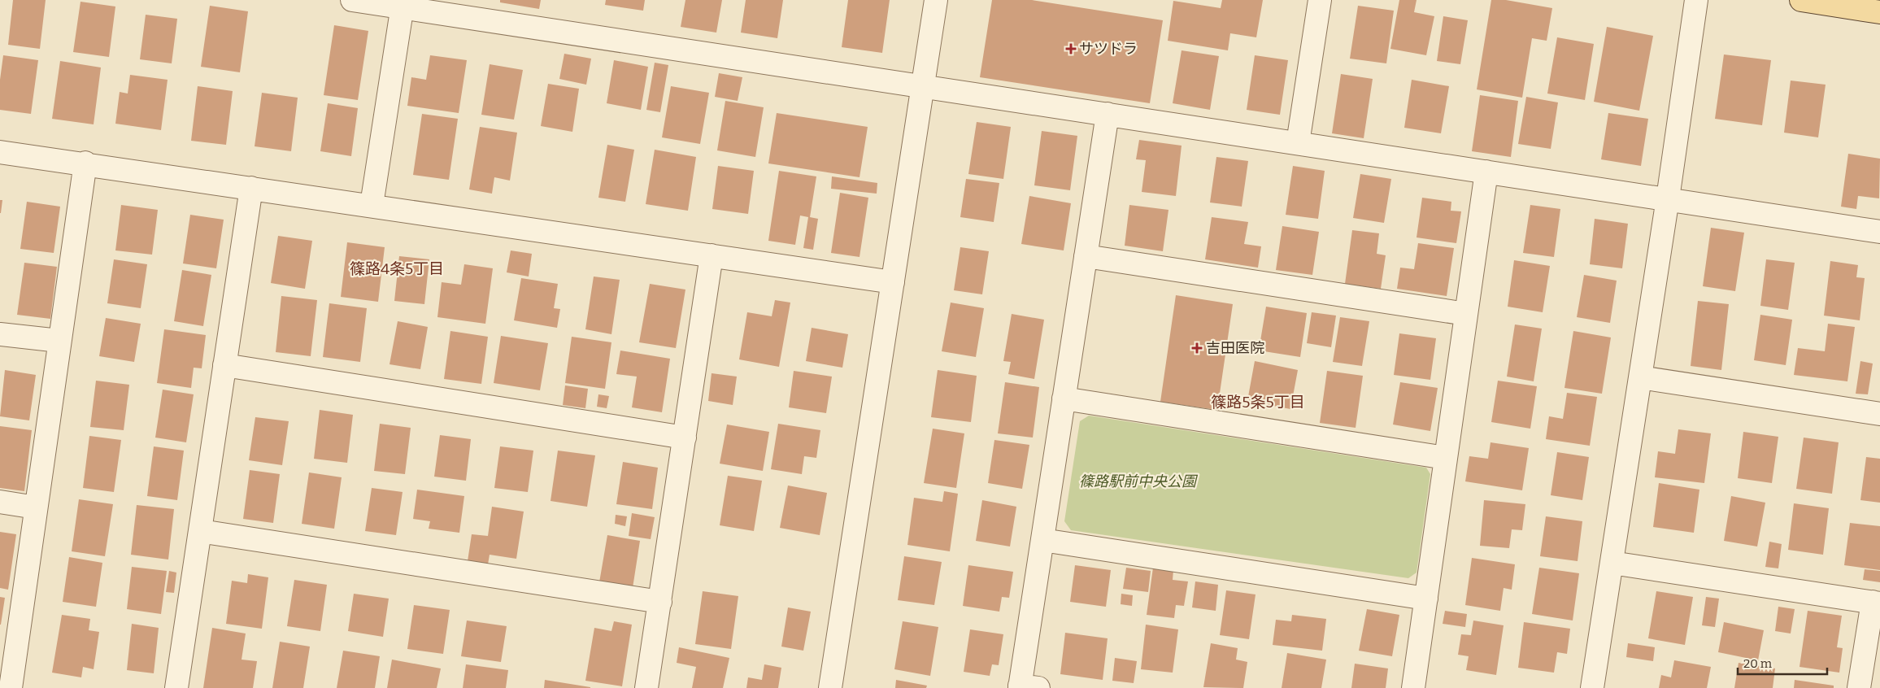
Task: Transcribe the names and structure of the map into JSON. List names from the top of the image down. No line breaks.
{"districts":["篠路4条5丁目","篠路5条5丁目"],"parks":["篠路駅前中央公園"],"places":{"health":["サツドラ","吉田医院"]},"scale_bar":"20 m"}
